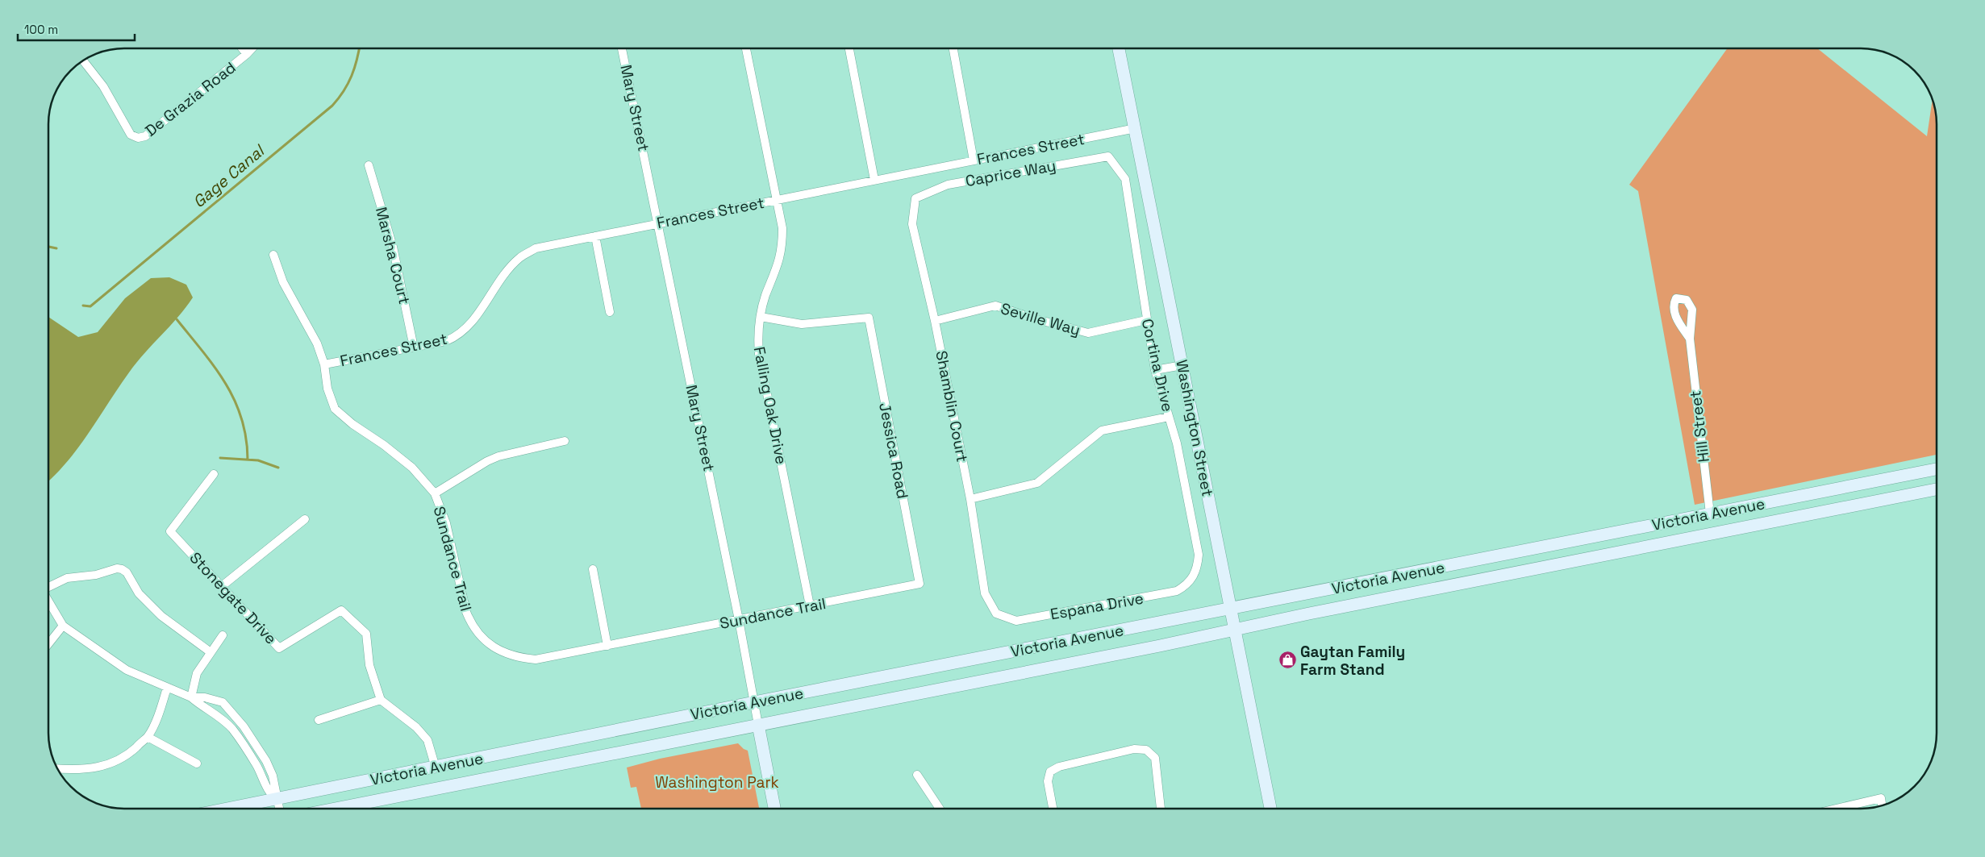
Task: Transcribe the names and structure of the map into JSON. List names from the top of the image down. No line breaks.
{"streets":{"main road":["Mary Street","Washington Street","Victoria Avenue"],"street":["De Grazia Road","Frances Street","Caprice Way","Marsha Court","Seville Way","Cortina Drive","Falling Oak Drive","Shamblin Court","Hill Street","Jessica Road","Sundance Trail","Stonegate Drive","Espana Drive"]},"crossings":[["Mary Street","Frances Street"],["Mary Street","Victoria Avenue"],["Mary Street","Sundance Trail"],["Frances Street","Marsha Court"],["Frances Street","Falling Oak Drive"],["Frances Street","Washington Street"],["Frances Street","Sundance Trail"],["Caprice Way","Cortina Drive"],["Caprice Way","Shamblin Court"],["Seville Way","Cortina Drive"],["Seville Way","Shamblin Court"],["Cortina Drive","Espana Drive"],["Falling Oak Drive","Jessica Road"],["Falling Oak Drive","Sundance Trail"],["Shamblin Court","Espana Drive"],["Hill Street","Victoria Avenue"],["Washington Street","Victoria Avenue"],["Jessica Road","Sundance Trail"]],"water":["Gage Canal"],"parks":["Washington Park"],"places":{"shop":["Gaytan Family Farm Stand"]},"scale_bar":"100 m"}
